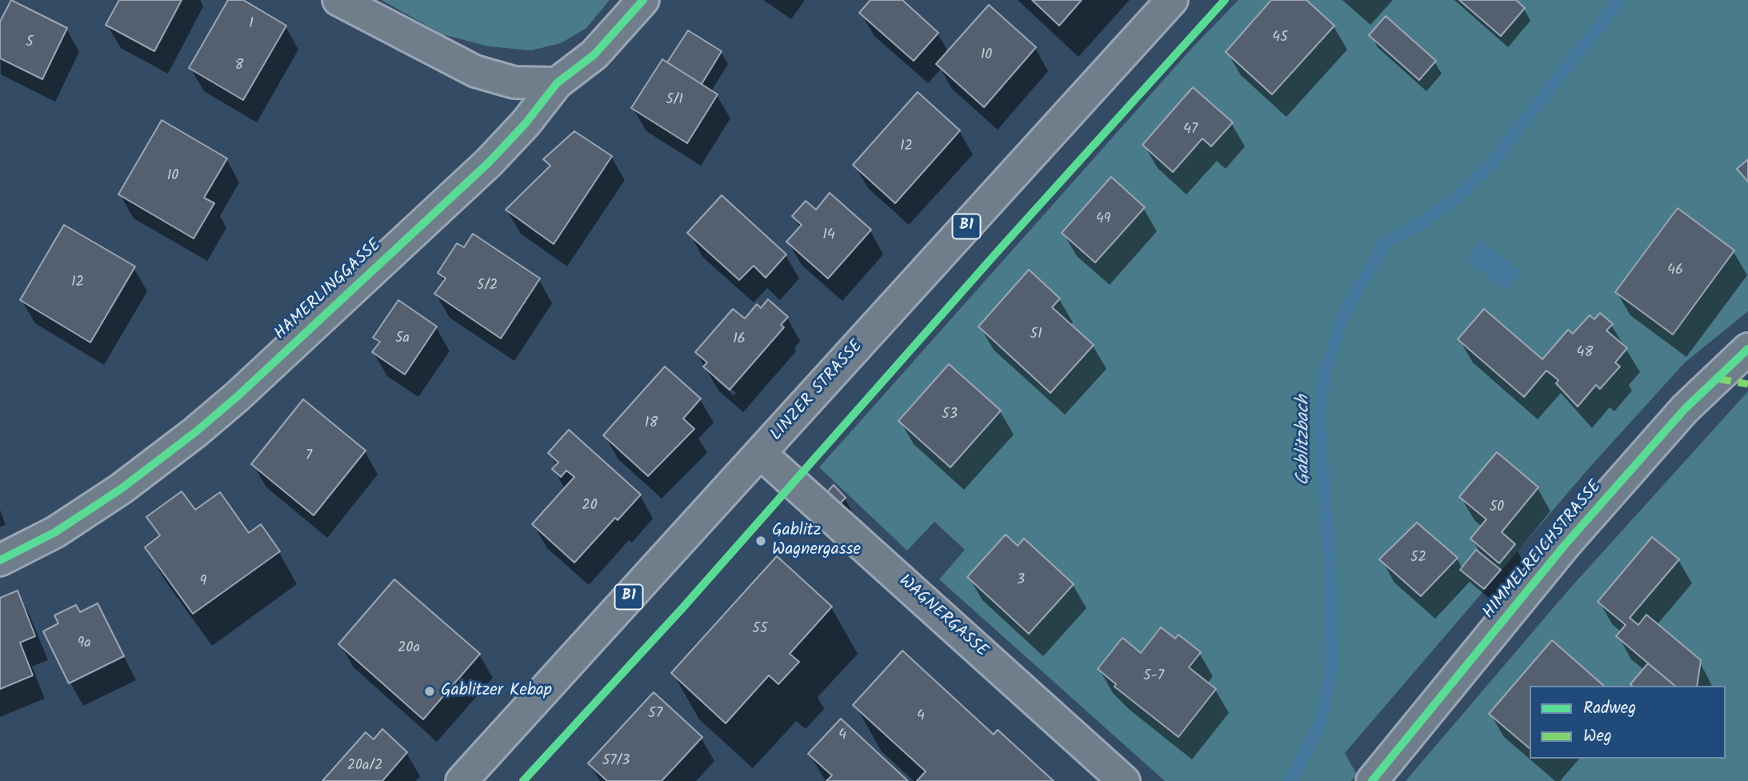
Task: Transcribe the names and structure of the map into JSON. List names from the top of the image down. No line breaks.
{"streets":{"street":["B1","HAMERLINGGASSE","LINZER STRASSE","HIMMELREICHSTRASSE","WAGNERGASSE"]},"crossings":[["LINZER STRASSE","WAGNERGASSE"]],"water":["Gablitzbach"],"places":["Gablitz Wagnergasse","Gablitzer Kebap"],"house_numbers":["1","45","5","10","8","5/1","47","12","10","49","14","46","12","5/2","51","5a","16","48","53","18","7","20","50","52","3","9","55","9a","20a","5-7","57","4","4","57/3","20a/2"],"legend":["Radweg","Weg"]}
